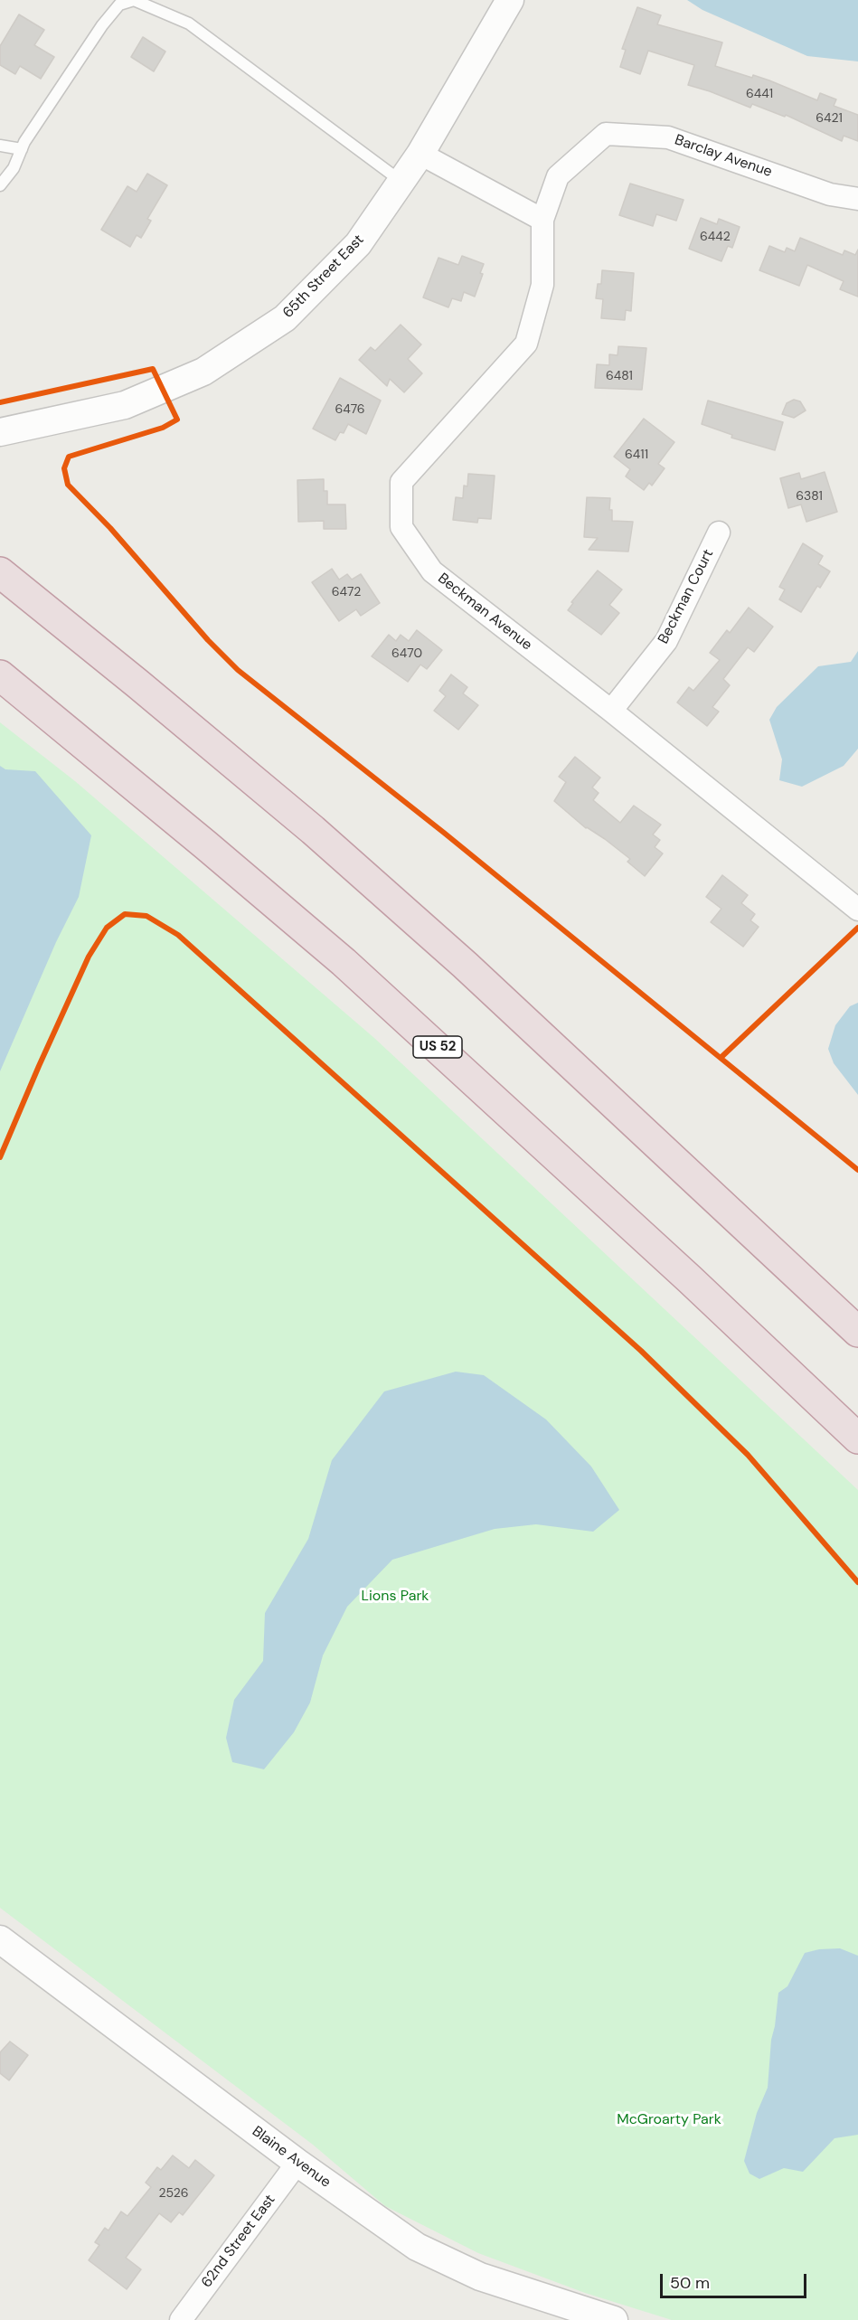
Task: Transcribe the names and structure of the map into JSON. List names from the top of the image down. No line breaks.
{"streets":{"highway":["US 52"],"street":["Barclay Avenue","65th Street East","Beckman Court","Beckman Avenue","Blaine Avenue","62nd Street East"]},"crossings":[["Barclay Avenue","Beckman Avenue"],["Beckman Court","Beckman Avenue"],["Blaine Avenue","62nd Street East"]],"parks":["Lions Park","McGroarty Park"],"house_numbers":["6441","6421","6442","6481","6476","6411","6381","6472","6470","2526"],"scale_bar":"50 m"}
